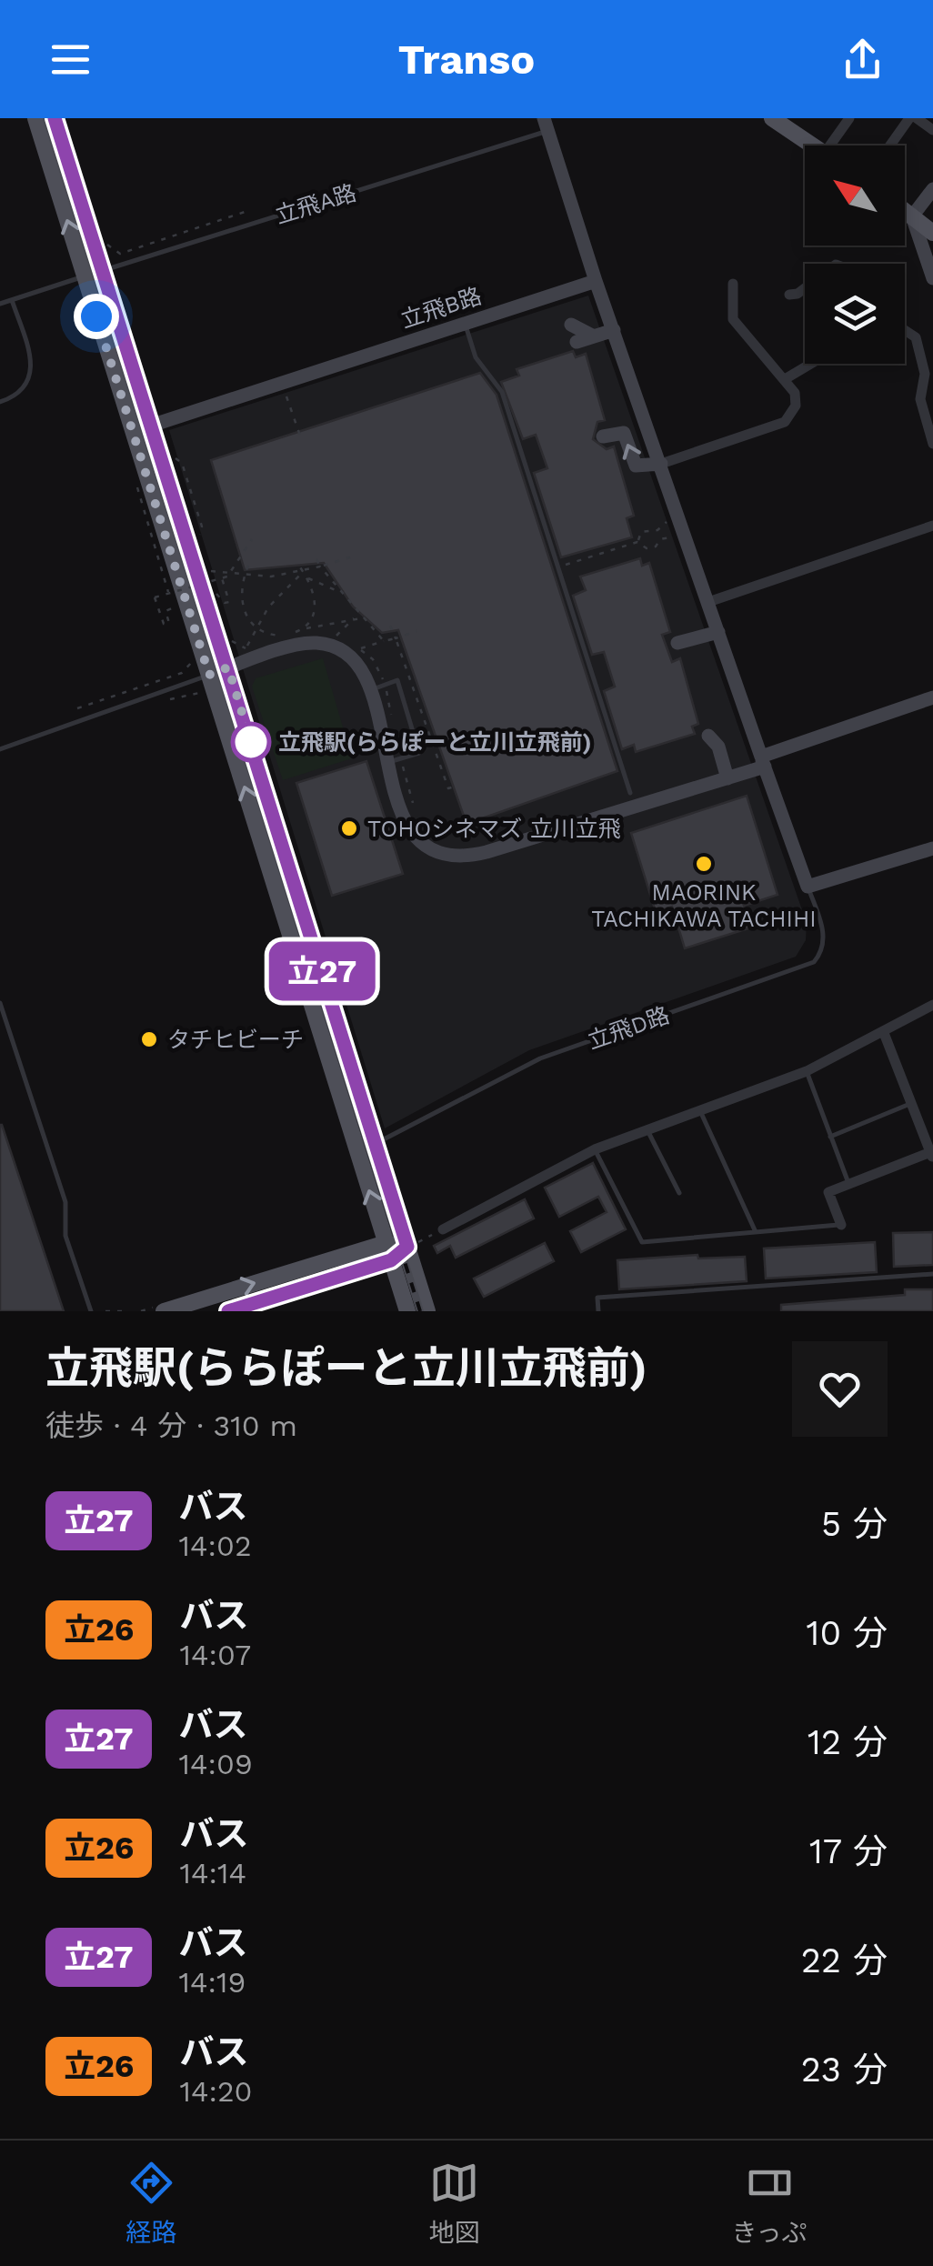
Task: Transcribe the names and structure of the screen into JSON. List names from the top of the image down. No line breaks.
{"streets":{"street":["立飛B路"],"lane":["立飛A路","立飛D路"]},"places":["立飛駅(ららぽーと立川立飛前)","TOHOシネマズ 立川立飛","MAORINK TACHIKAWA TACHIHI","タチヒビーチ"],"lines":["bus line 立27"],"north":"top left","page":{"header":"Transo","on_map":"立27","heading":["立飛駅(ららぽーと立川立飛前)","徒歩 · 4 分 · 310 m"],"list":[{"mark":"立27","name":"バス","note":"14:02","value":"5 分"},{"mark":"立26","name":"バス","note":"14:07","value":"10 分"},{"mark":"立27","name":"バス","note":"14:09","value":"12 分"},{"mark":"立26","name":"バス","note":"14:14","value":"17 分"},{"mark":"立27","name":"バス","note":"14:19","value":"22 分"},{"mark":"立26","name":"バス","note":"14:20","value":"23 分"}],"tabs":["経路","地図","きっぷ"]}}
